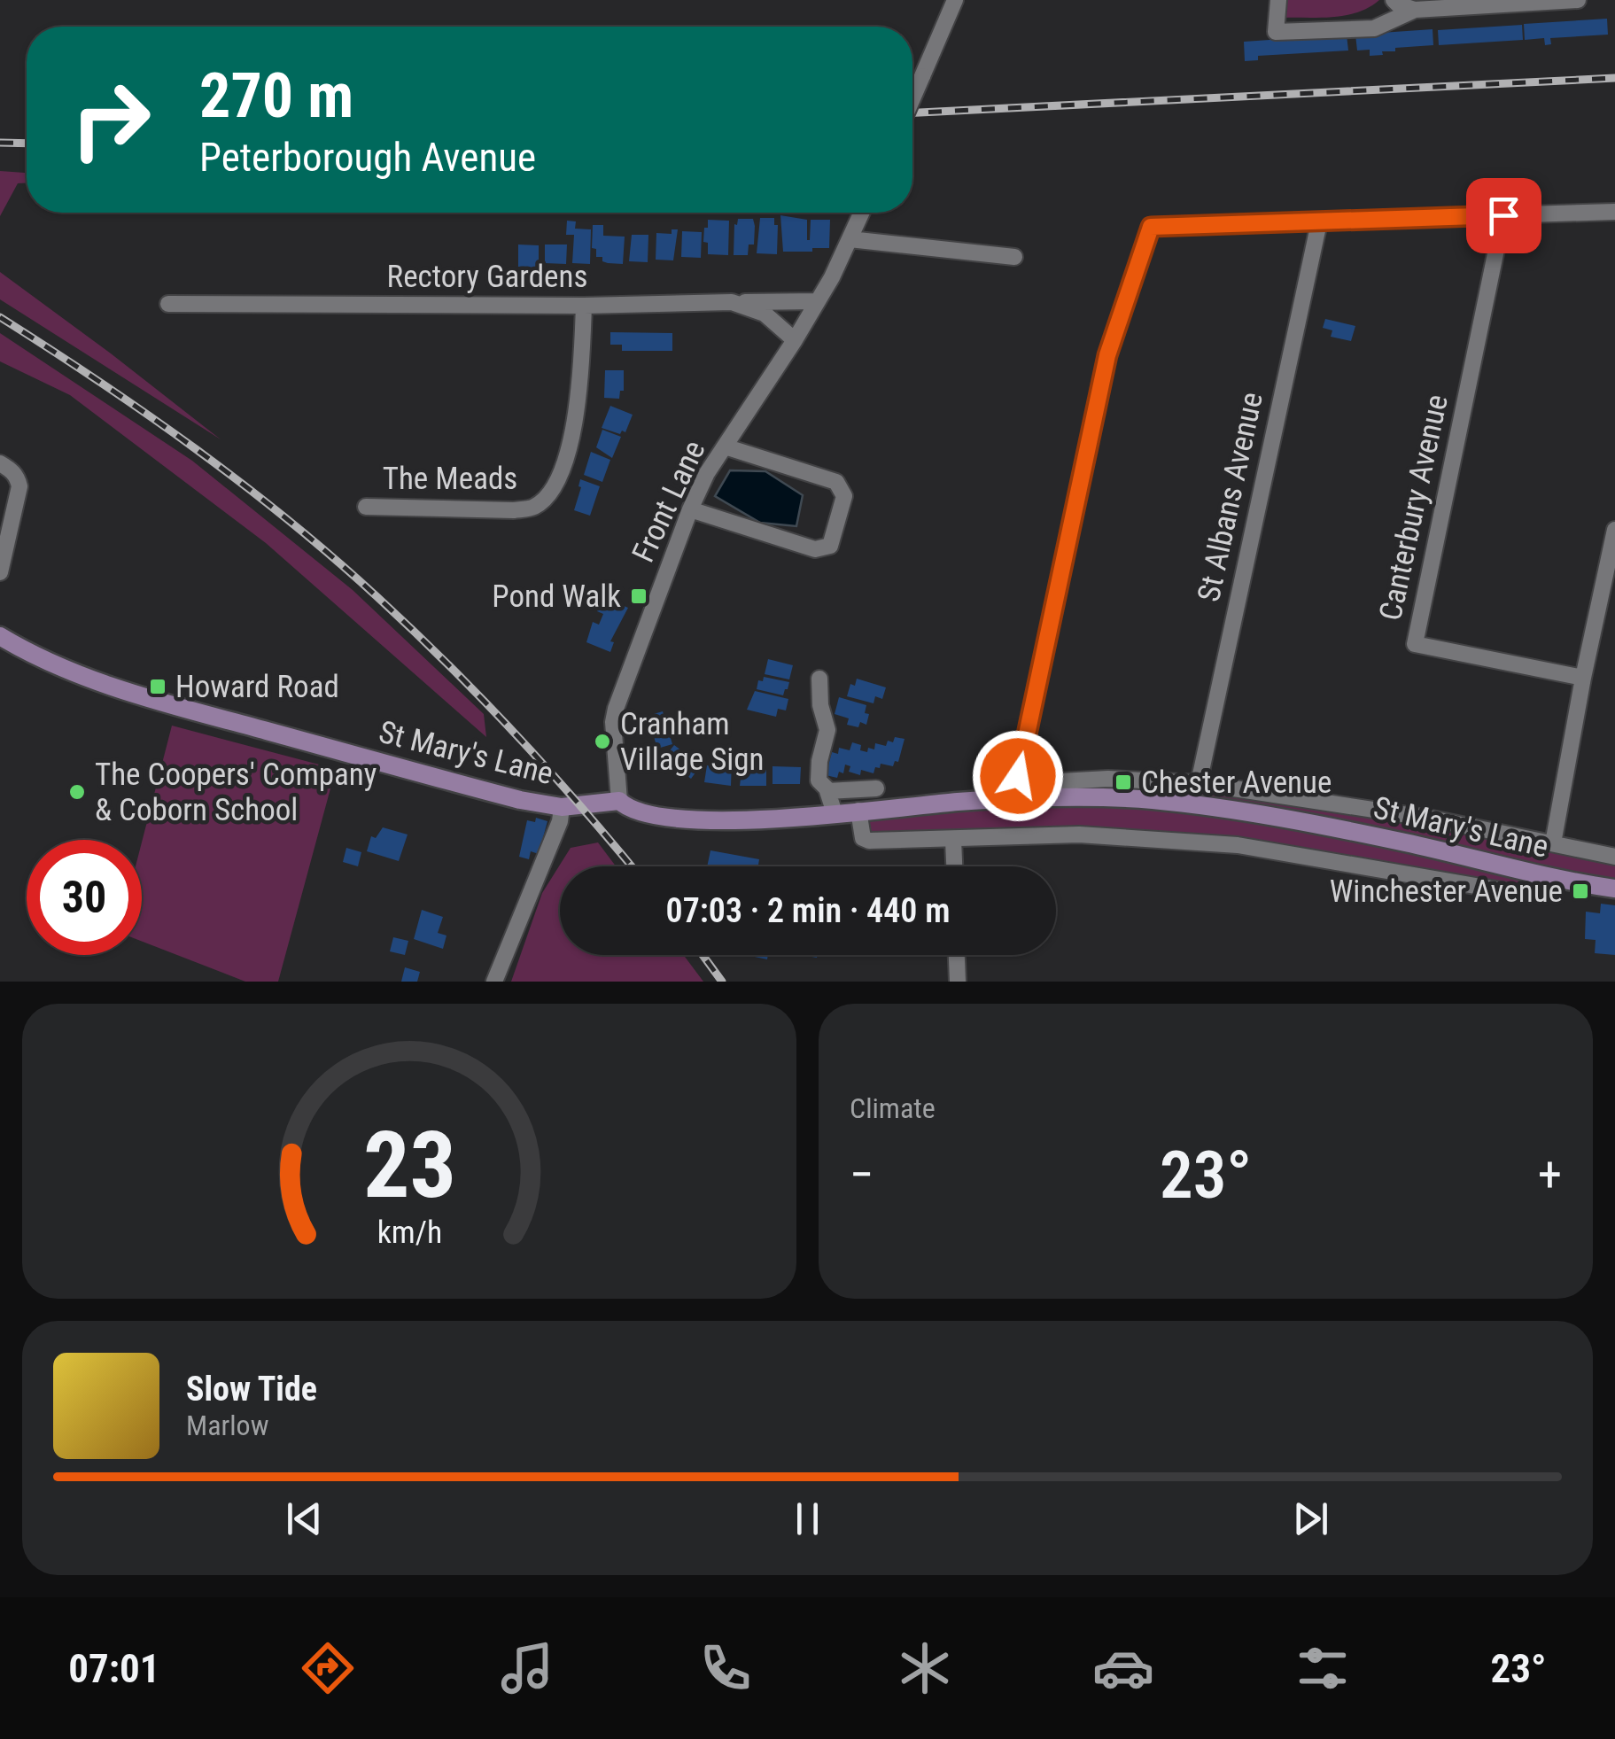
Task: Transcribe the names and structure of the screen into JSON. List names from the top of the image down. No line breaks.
{"streets":{"main road":["St Mary's Lane"],"street":["Rectory Gardens","The Meads","St Albans Avenue","Front Lane","Canterbury Avenue"]},"crossings":[["Rectory Gardens","The Meads"],["Rectory Gardens","Front Lane"],["Front Lane","St Mary's Lane"]],"places":{"transit":["Pond Walk","Howard Road","Chester Avenue","Winchester Avenue"],"other":["Cranham Village Sign","The Coopers' Company & Coborn School"]},"page":{"turn":["270 m","Peterborough Avenue"],"limit":"30","trip":"07:03 · 2 min · 440 m","tile":"Climate","heat":["−","23°","+"],"song":["Slow Tide","Marlow"],"tabs":["07:01","23°"],"gauge":["23","km/h"]}}
